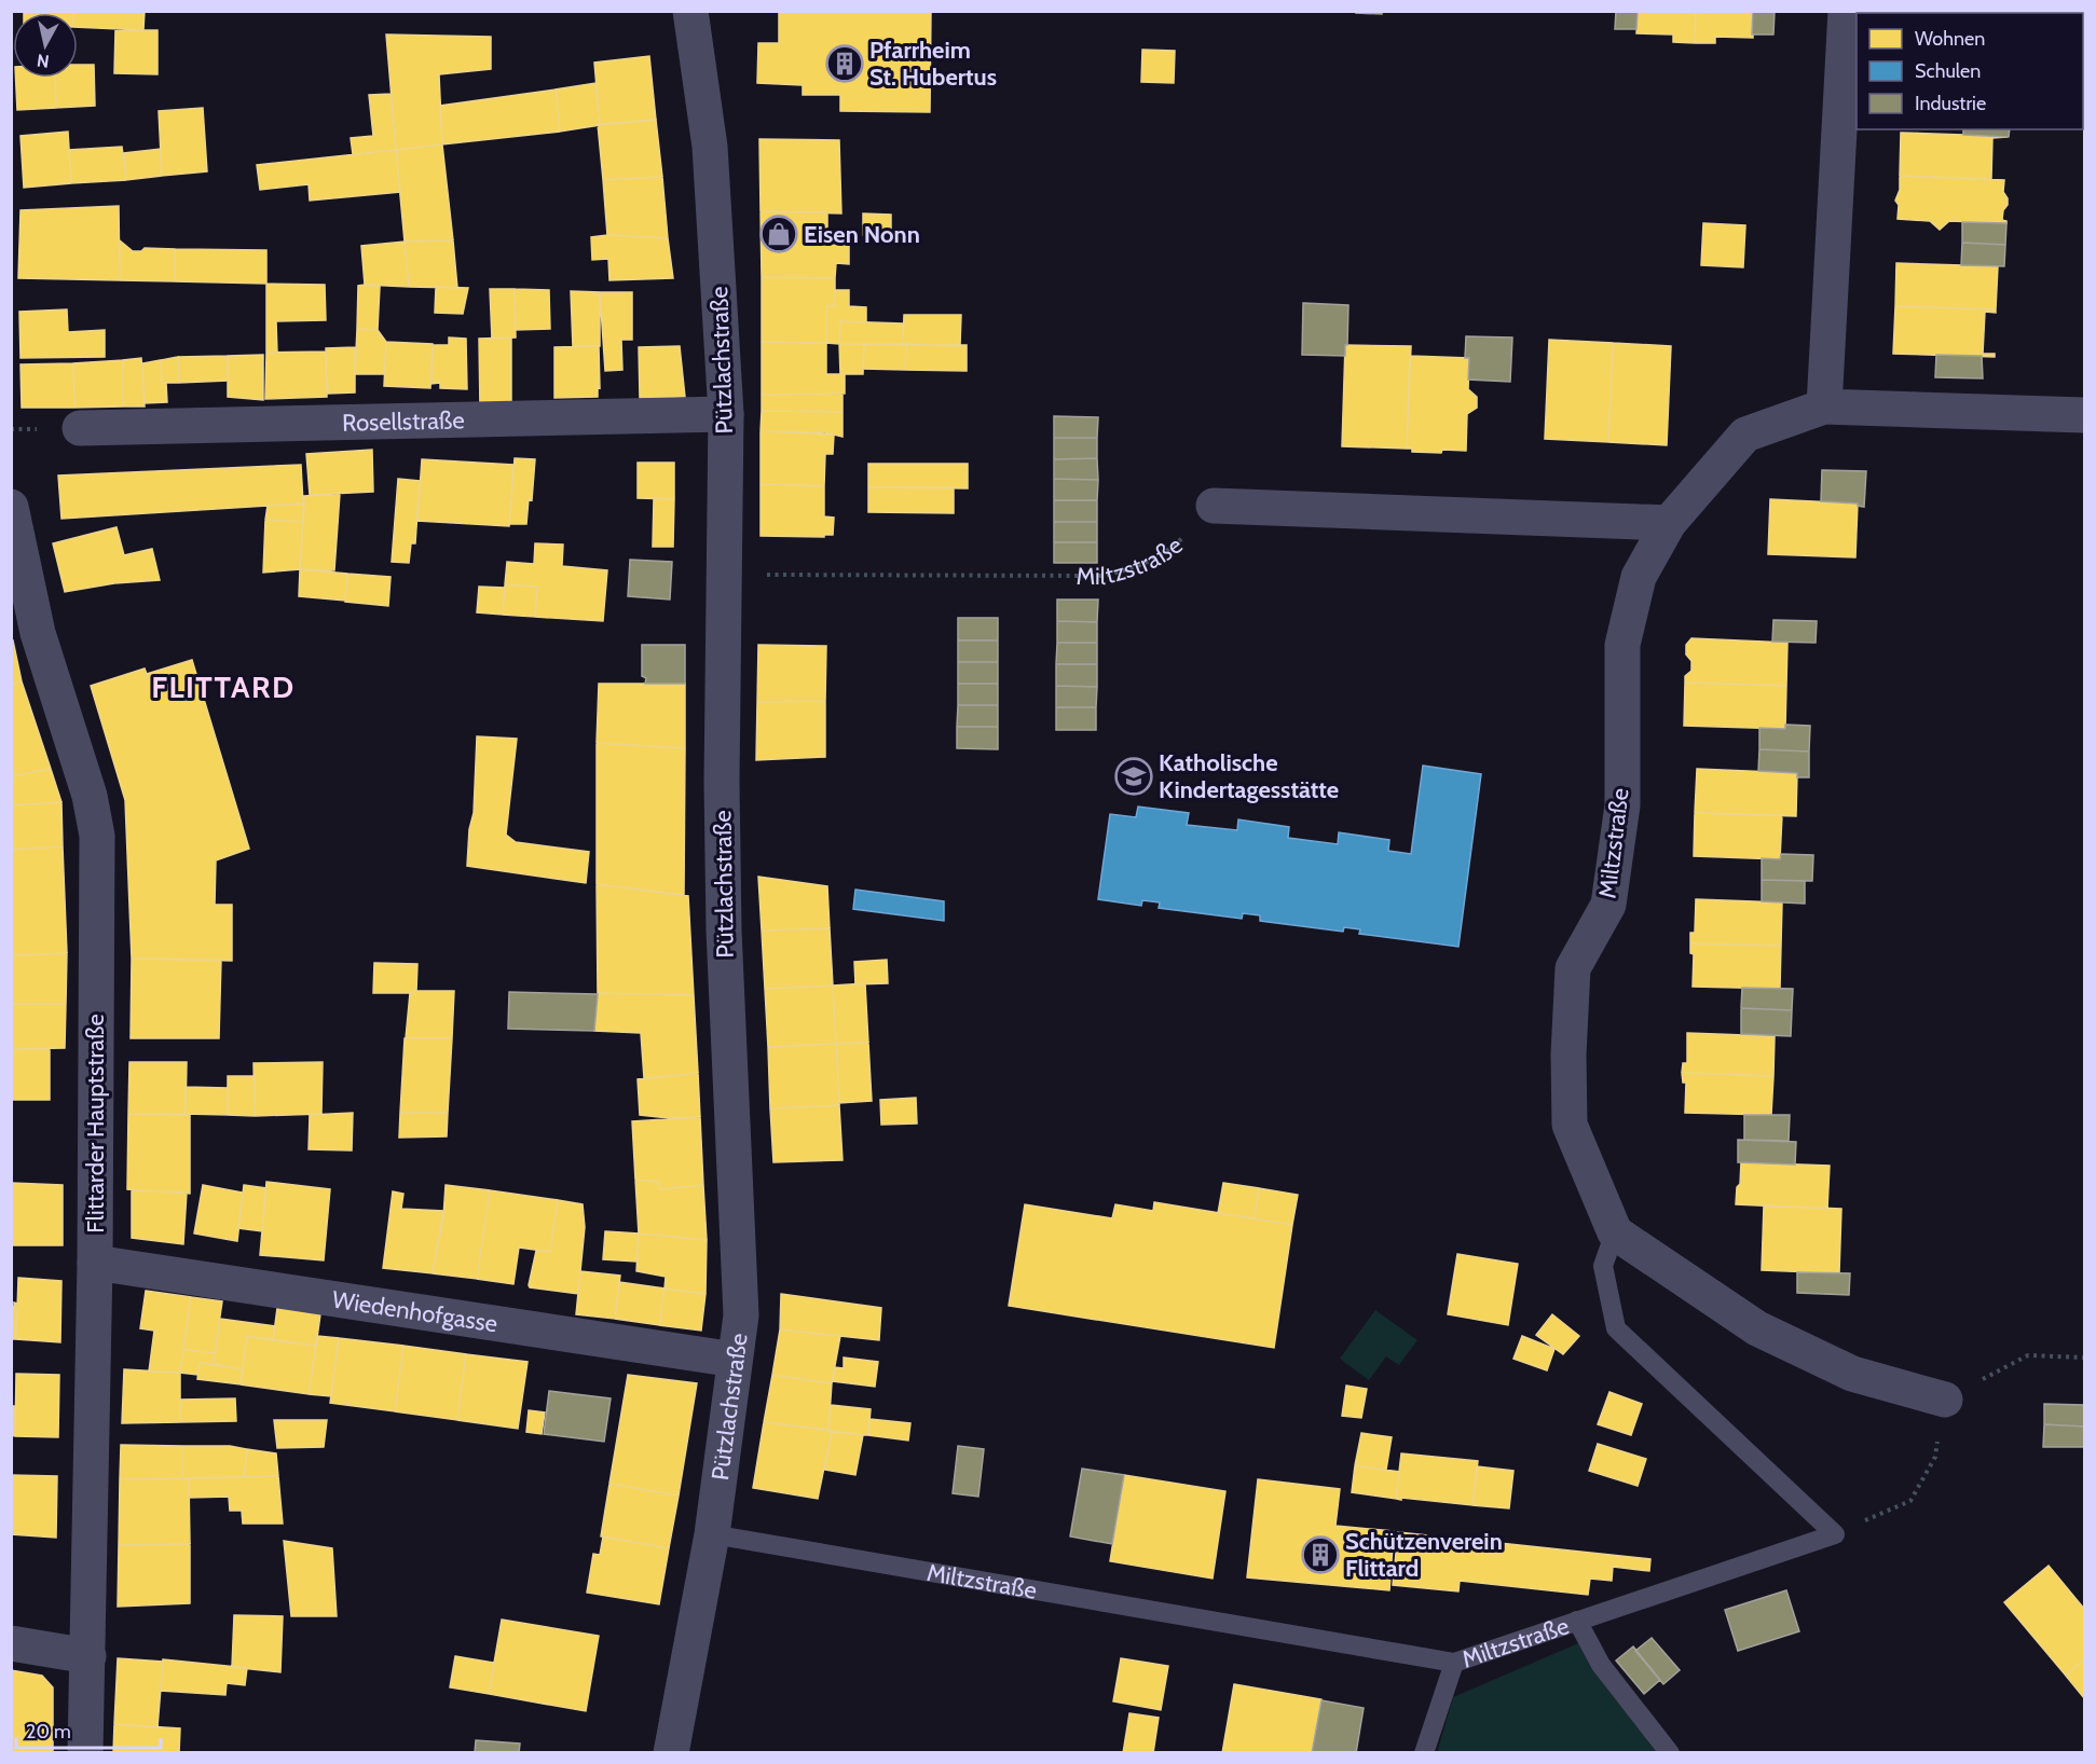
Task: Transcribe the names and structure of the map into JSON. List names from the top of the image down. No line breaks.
{"streets":{"street":["Pützlachstraße","Rosellstraße","Miltzstraße","Flittarder Hauptstraße","Wiedenhofgasse"]},"crossings":[["Pützlachstraße","Rosellstraße"],["Pützlachstraße","Miltzstraße"],["Pützlachstraße","Wiedenhofgasse"],["Flittarder Hauptstraße","Wiedenhofgasse"]],"districts":["FLITTARD"],"places":{"building":["Pfarrheim St. Hubertus","Schützenverein Flittard"],"shop":["Eisen Nonn"],"school or university":["Katholische Kindertagesstätte"]},"legend":["Wohnen","Schulen","Industrie"],"scale_bar":"20 m","north":"bottom"}
